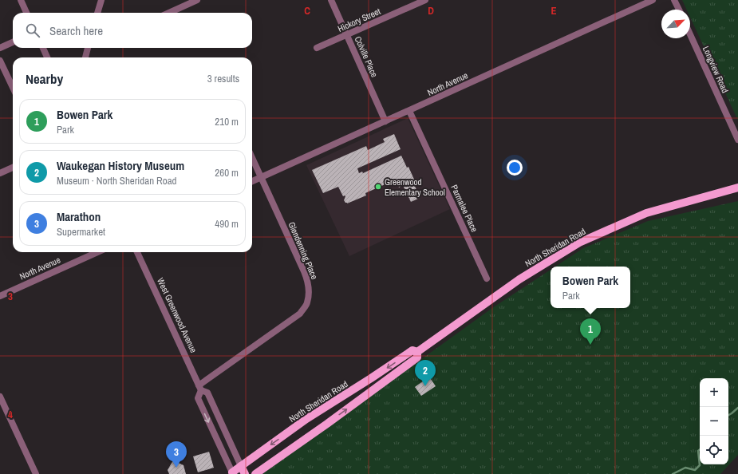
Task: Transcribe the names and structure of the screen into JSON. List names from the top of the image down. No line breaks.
{"streets":{"main road":["North Sheridan Road"],"street":["Hickory Street","Colville Place","Longview Road","North Avenue","Parmalee Place","Glendenning Place","West Greenwood Avenue"]},"crossings":[["Hickory Street","Colville Place"],["Colville Place","North Avenue"],["North Avenue","Parmalee Place"],["North Avenue","Glendenning Place"],["North Sheridan Road","West Greenwood Avenue"],["Glendenning Place","West Greenwood Avenue"]],"places":["Greenwood Elementary School"],"north":"top right","page":{"search":"Search here","heading":["Nearby","3 results"],"list":[{"mark":"1","name":"Bowen Park","note":"Park","value":"210 m"},{"mark":"2","name":"Waukegan History Museum","note":"Museum · North Sheridan Road","value":"260 m"},{"mark":"3","name":"Marathon","note":"Supermarket","value":"490 m"}],"popup":["Bowen Park","Park"],"pins":["1","2","3"],"map_buttons":["+","−"]},"grid":{"columns":["C","D","E"],"rows":["3","4"]}}
